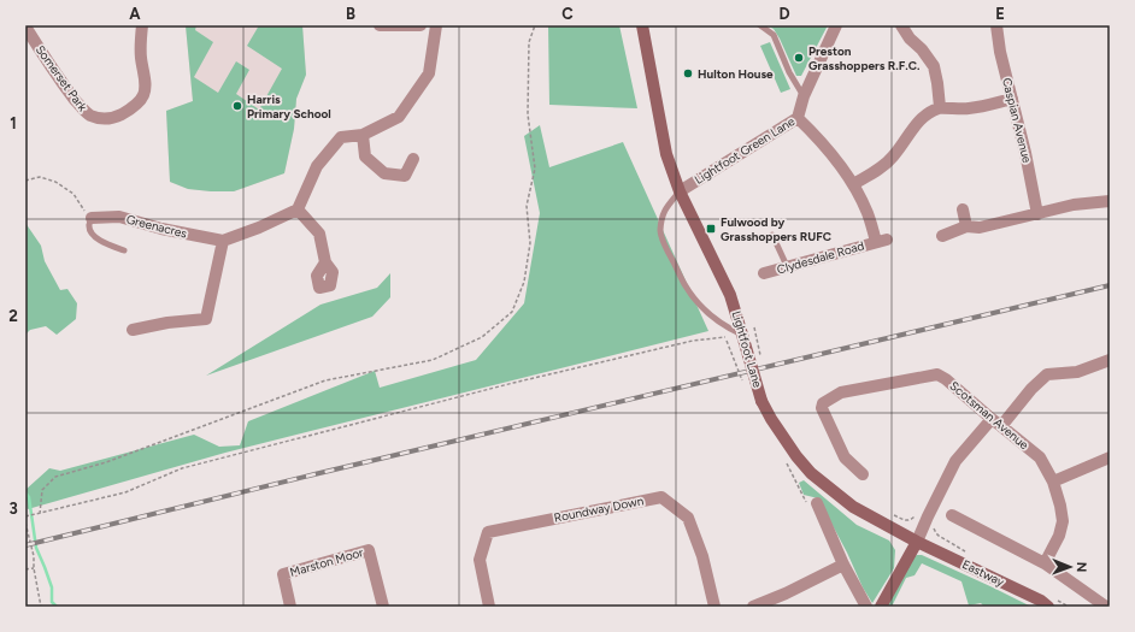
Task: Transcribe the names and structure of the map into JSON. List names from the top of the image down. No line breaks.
{"streets":{"main road":["Lightfoot Lane","Eastway"],"street":["Somerset Park","Caspian Avenue","Lightfoot Green Lane","Greenacres","Clydesdale Road","Scotsman Avenue","Roundway Down","Marston Moor"]},"crossings":[["Lightfoot Green Lane","Clydesdale Road"],["Lightfoot Green Lane","Lightfoot Lane"],["Lightfoot Lane","Eastway"]],"places":{"other":["Preston Grasshoppers R.F.C.","Hulton House","Harris Primary School"],"transit":["Fulwood by Grasshoppers RUFC"]},"north":"right","grid":{"columns":["A","B","C","D","E"],"rows":["1","2","3"]}}
